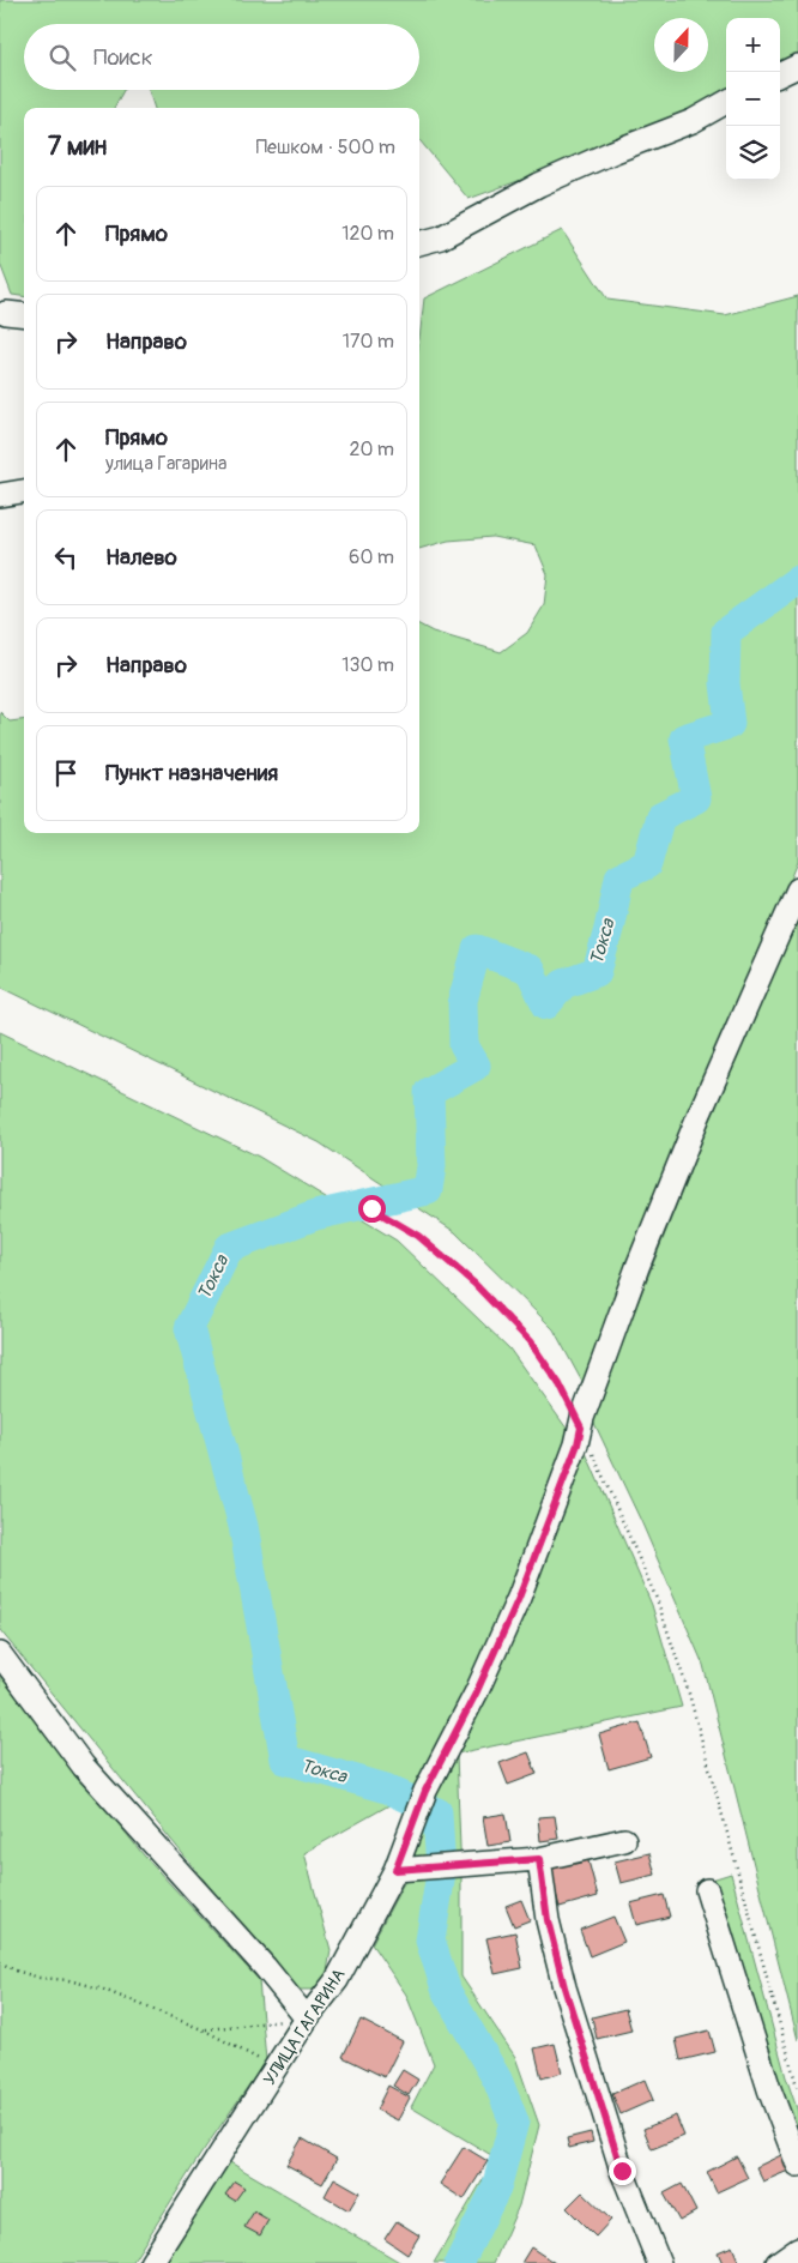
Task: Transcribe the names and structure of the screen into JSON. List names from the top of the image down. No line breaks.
{"streets":{"street":["УЛИЦА ГАГАРИНА"]},"water":["Токса"],"north":"top","page":{"map_buttons":["+","−"],"search":"Поиск","heading":["7 мин","Пешком · 500 m"],"list":[["Прямо","120 m"],["Направо","170 m"],["Прямо","улица Гагарина","20 m"],["Налево","60 m"],["Направо","130 m"],"Пункт назначения"]}}
